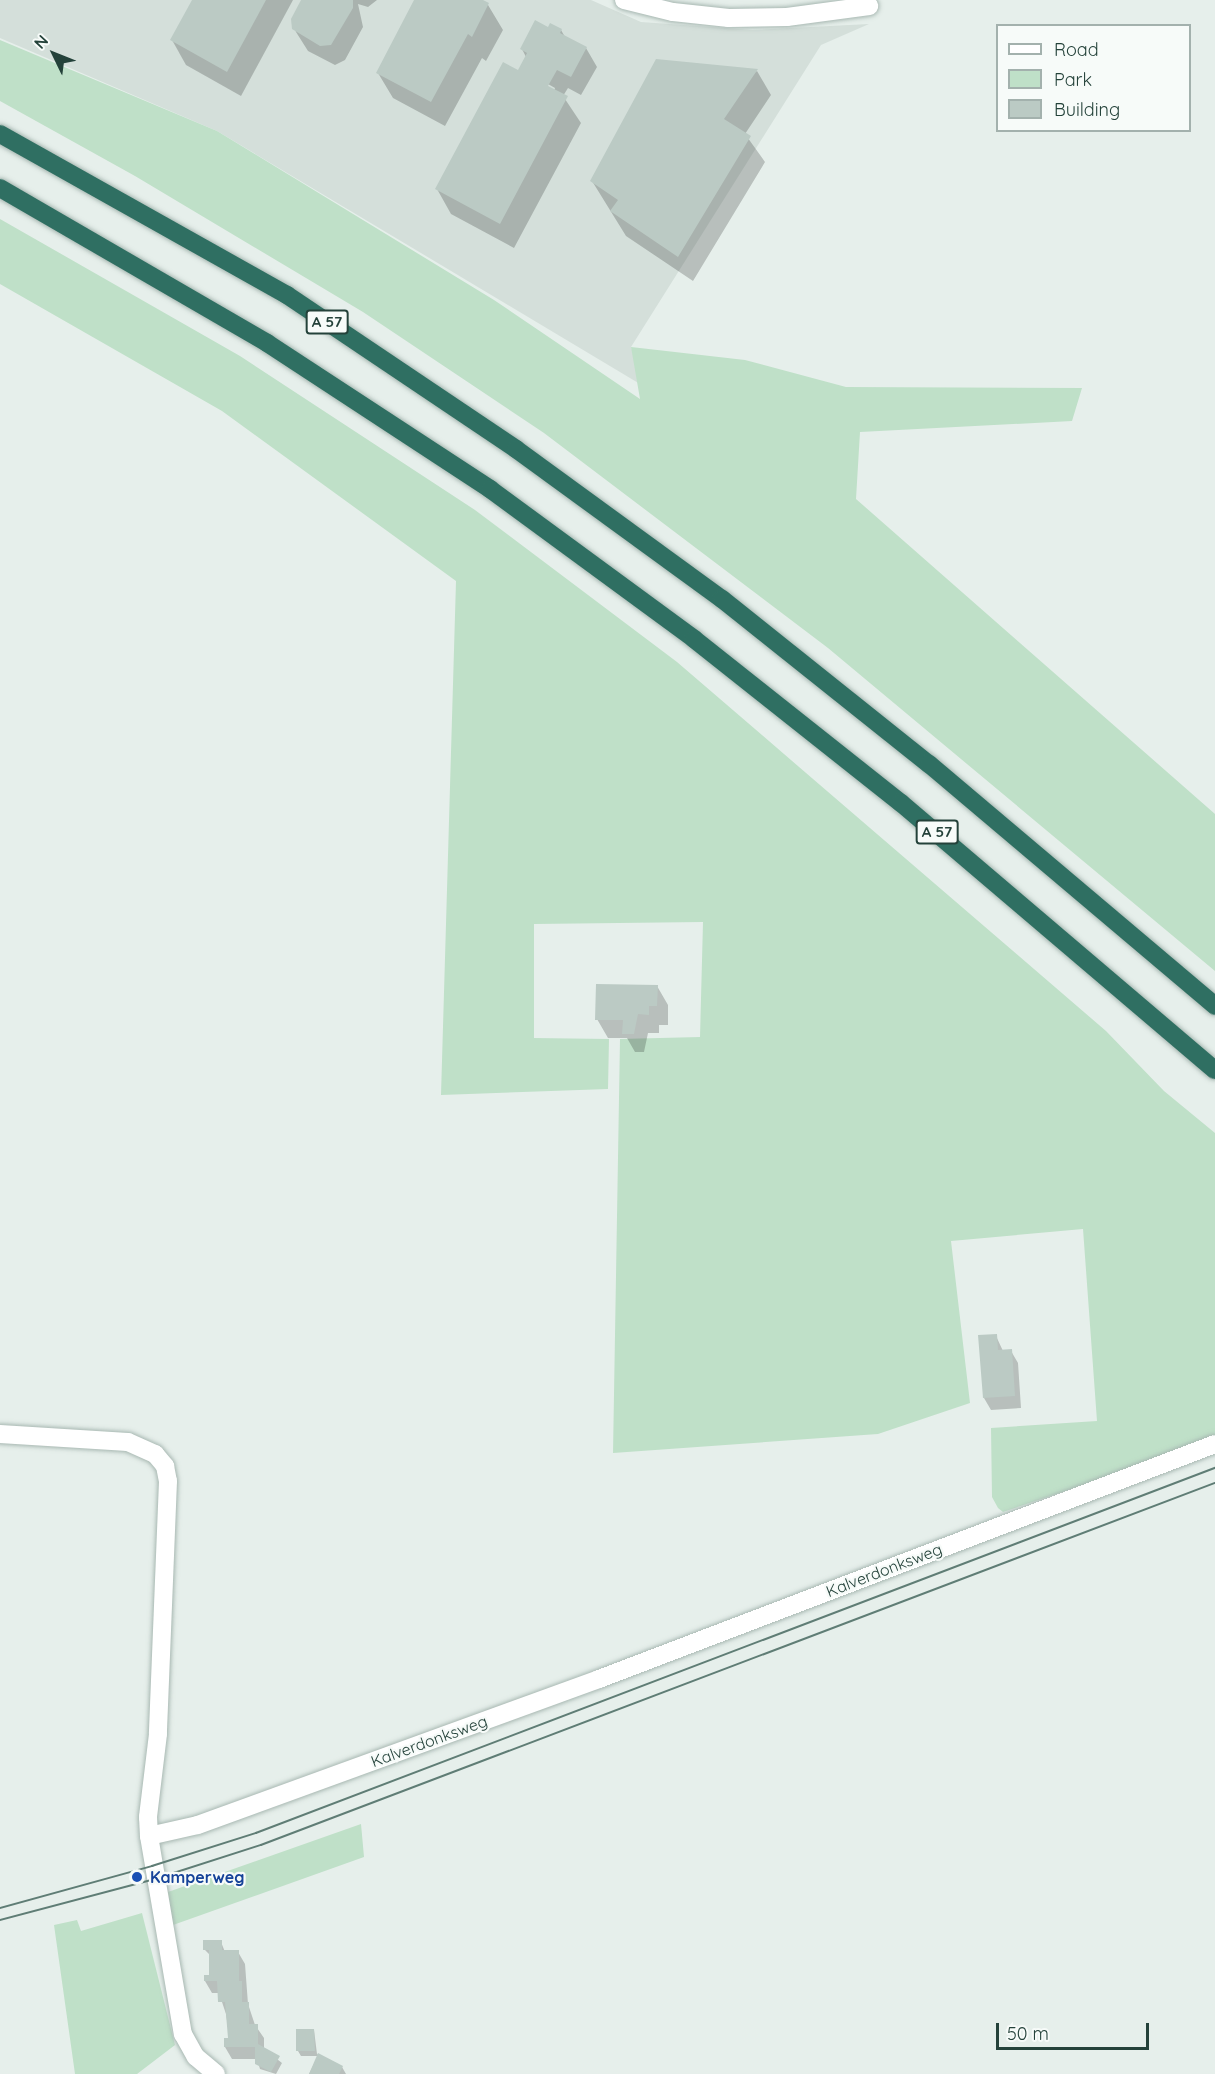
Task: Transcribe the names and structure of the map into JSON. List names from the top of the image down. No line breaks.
{"streets":{"highway":["A 57"],"street":["Kalverdonksweg"]},"places":["Kamperweg"],"legend":["Road","Park","Building"],"scale_bar":"50 m","north":"top left"}
